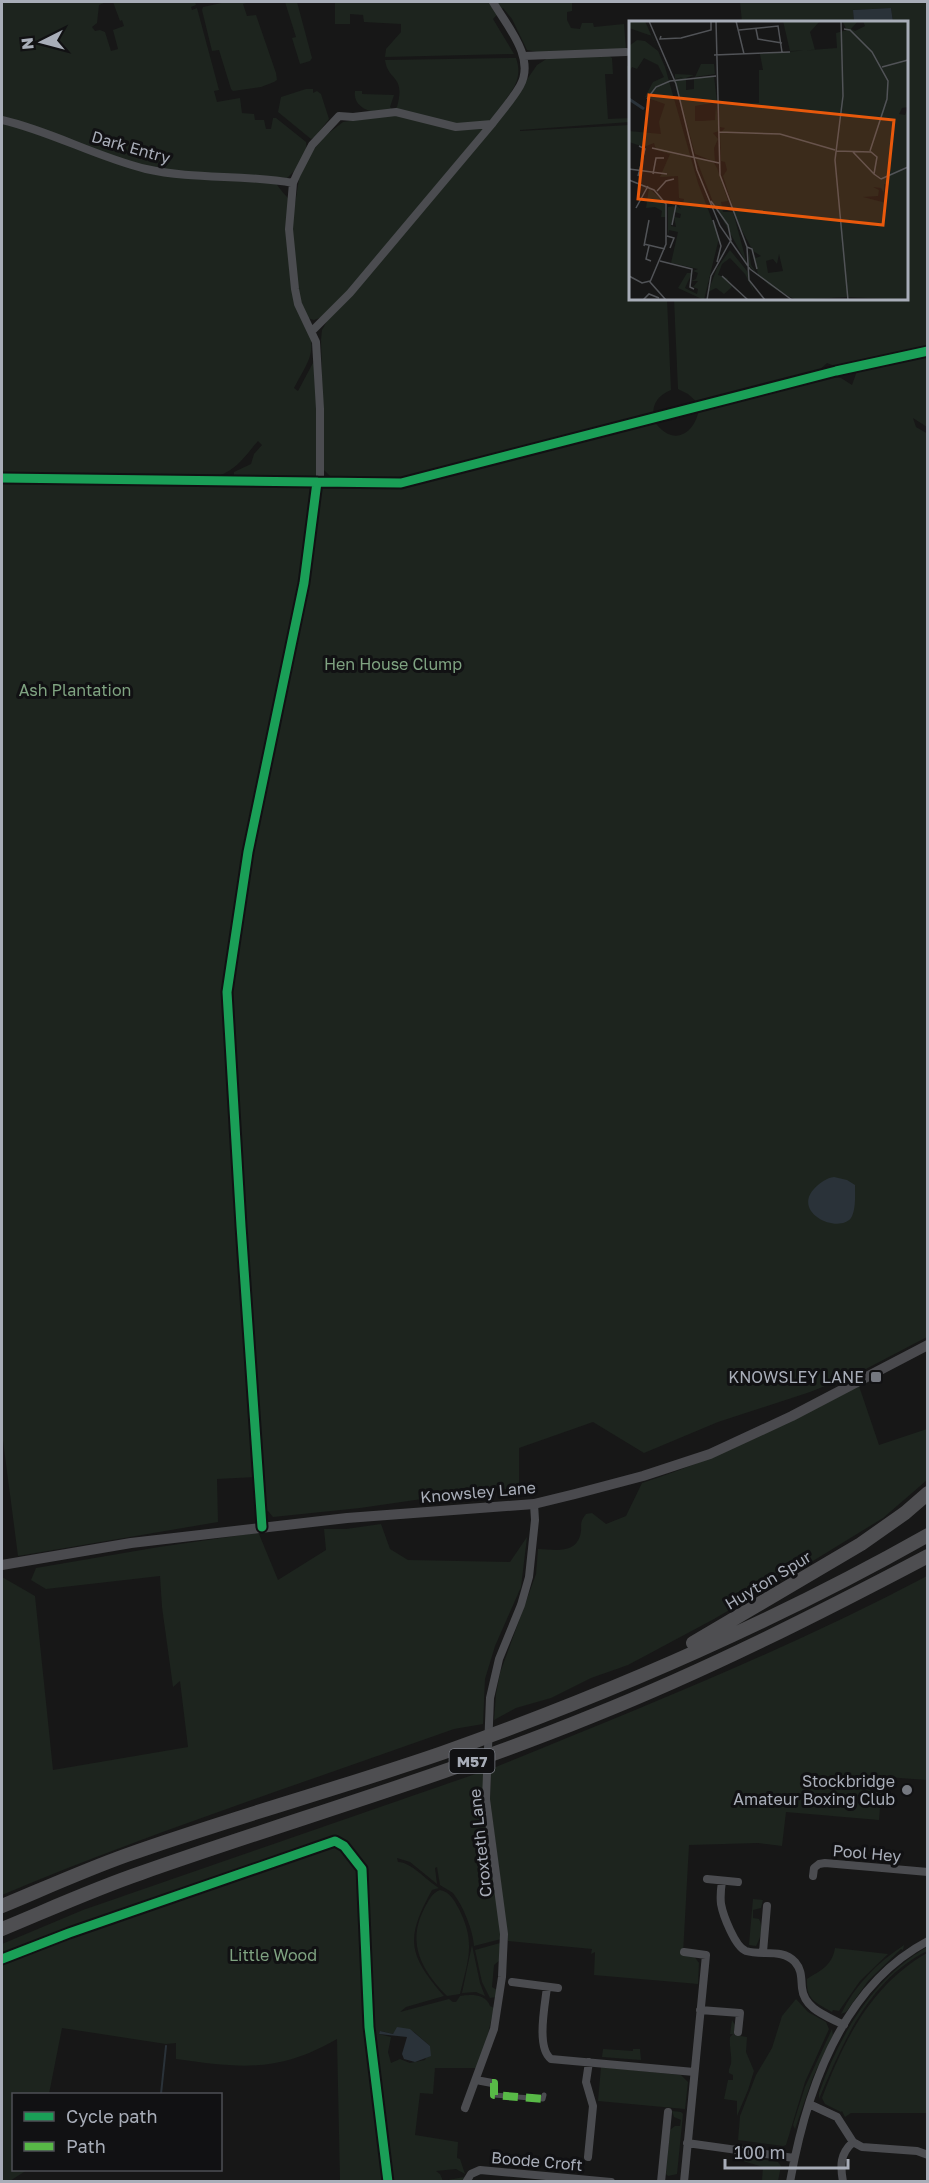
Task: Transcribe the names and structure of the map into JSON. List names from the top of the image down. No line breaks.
{"streets":{"highway":["Huyton Spur","M57"],"main road":["Knowsley Lane"],"street":["Dark Entry","Croxteth Lane","Pool Hey","Boode Croft"]},"crossings":[["Knowsley Lane","Croxteth Lane"],["Huyton Spur","M57"]],"parks":["Hen House Clump","Ash Plantation","Little Wood"],"places":{"transit":["KNOWSLEY LANE"],"other":["Stockbridge Amateur Boxing Club"]},"legend":["Cycle path","Path"],"scale_bar":"100 m","north":"left"}
